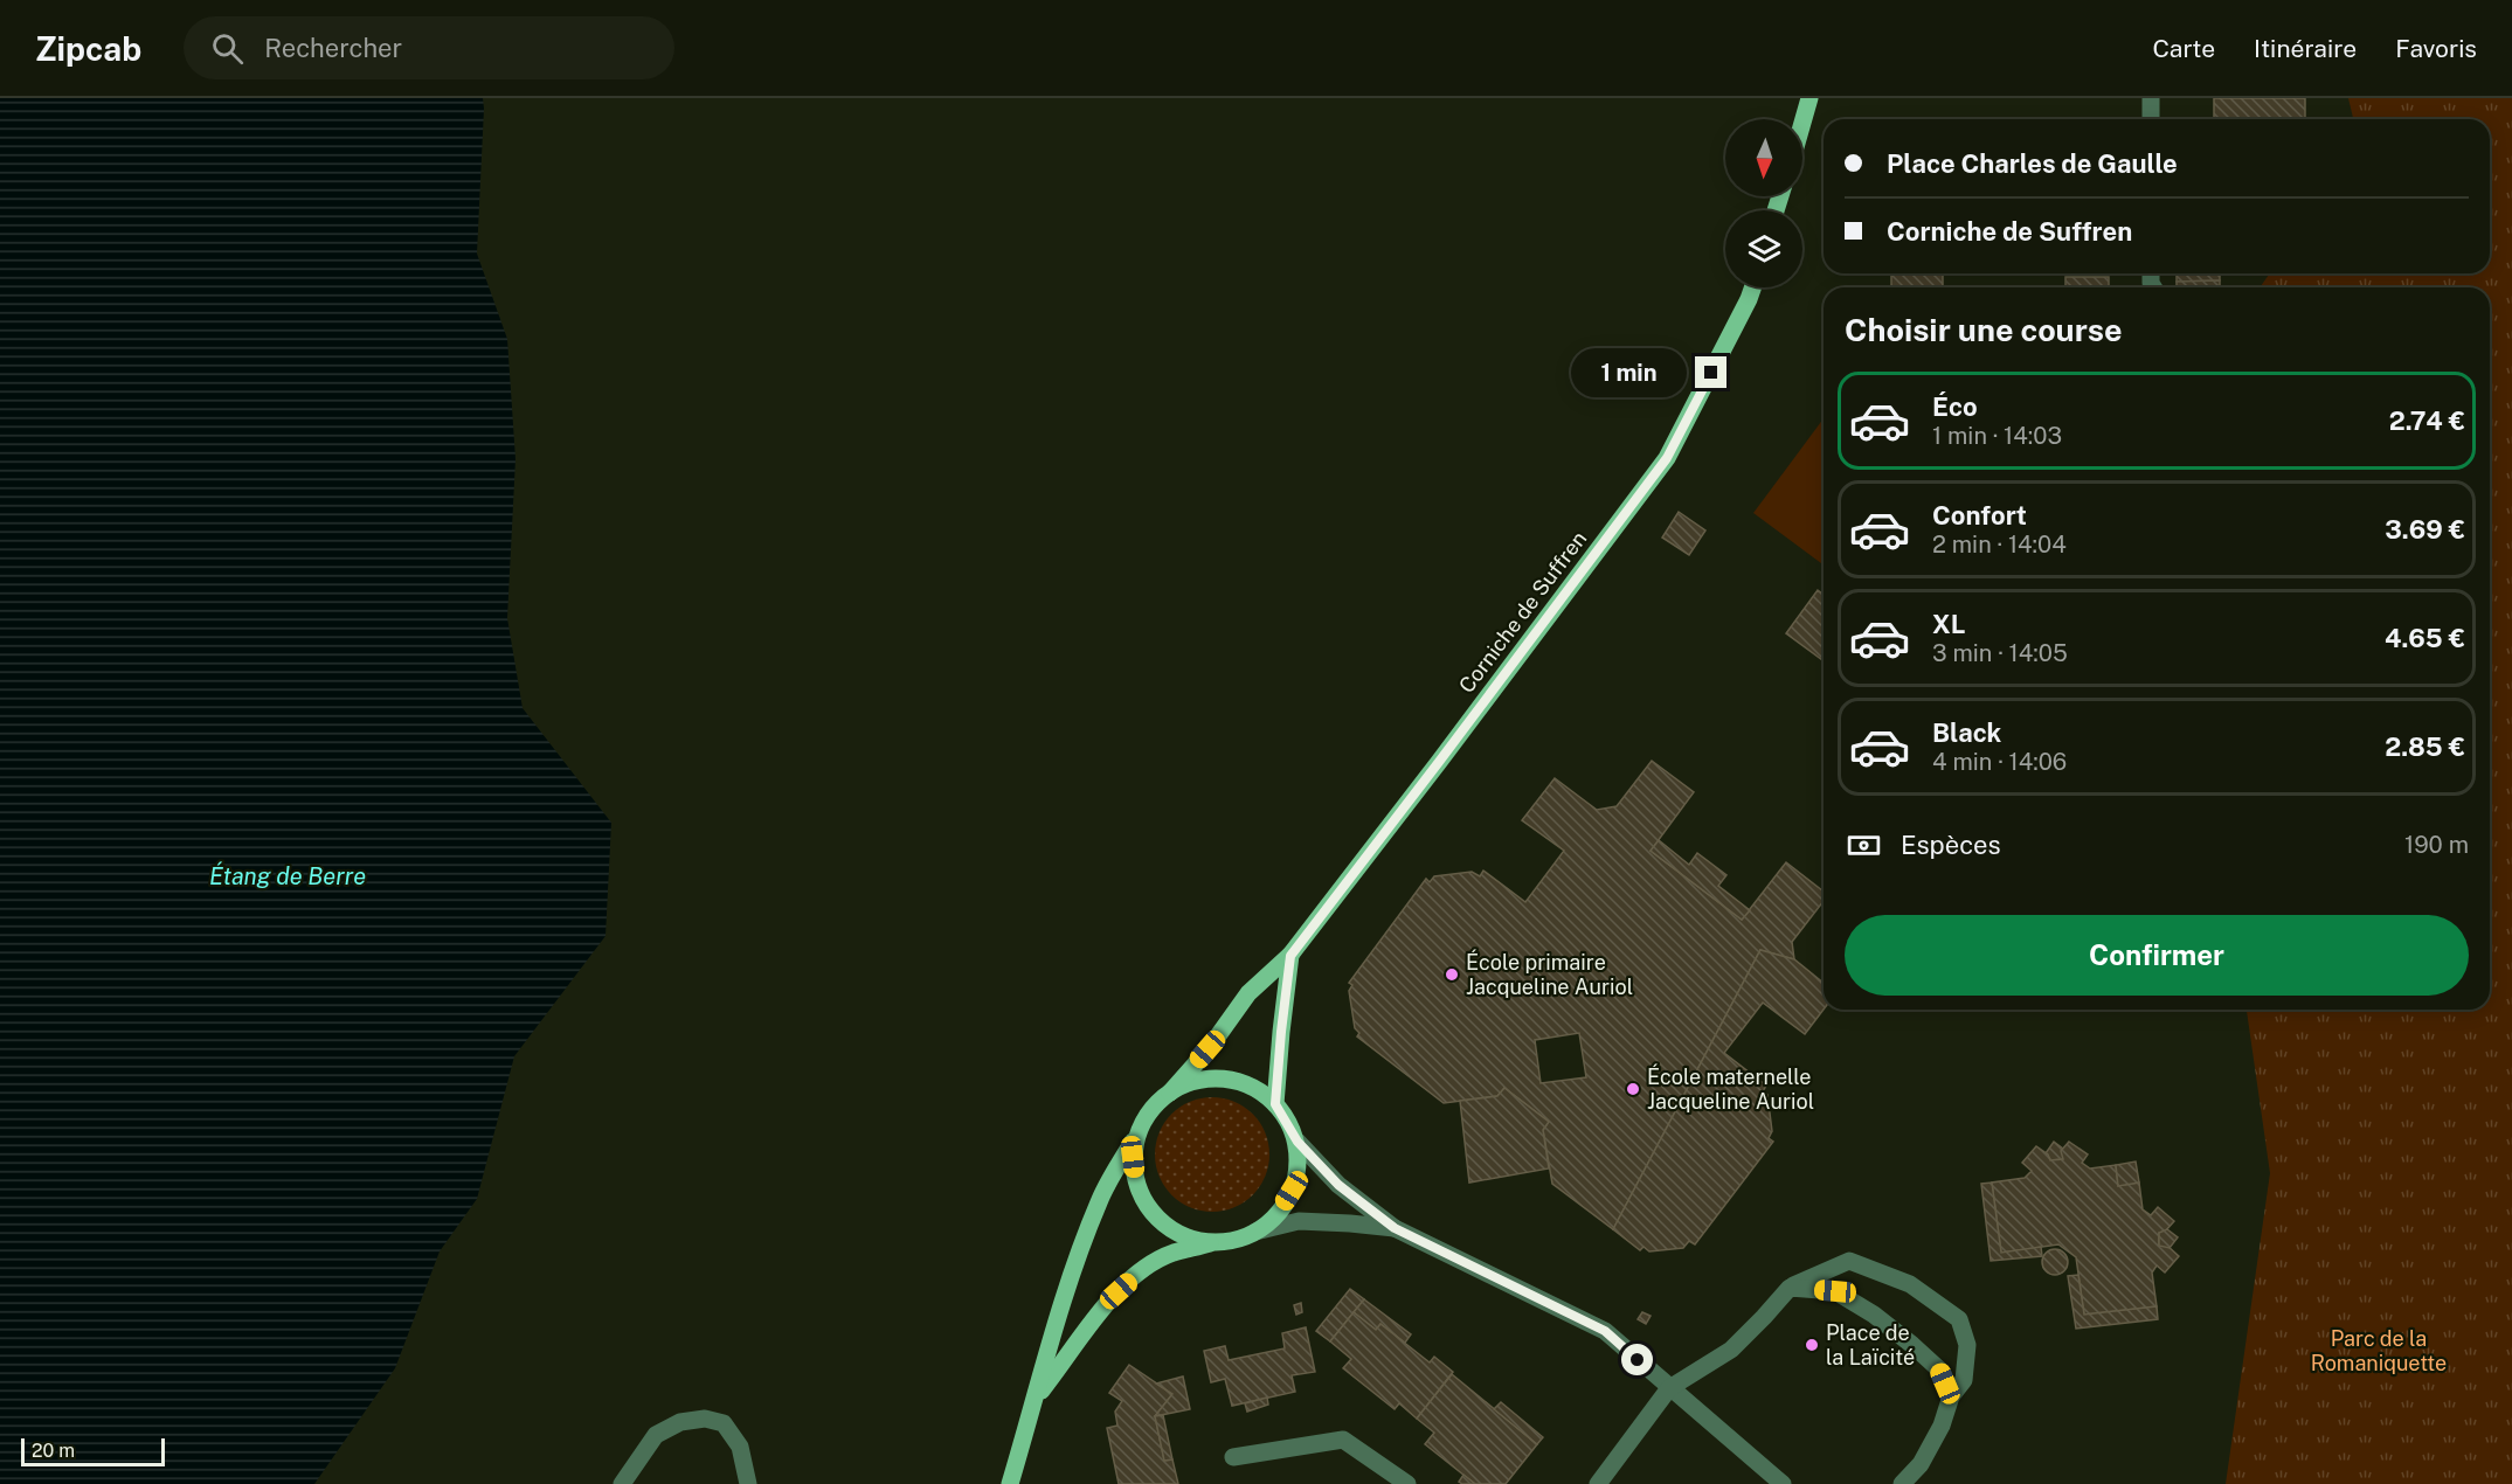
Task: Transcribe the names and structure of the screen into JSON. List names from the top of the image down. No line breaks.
{"streets":{"main road":["Corniche de Suffren"]},"water":["Étang de Berre"],"parks":["Parc de la Romaniquette"],"places":["École primaire Jacqueline Auriol","École maternelle Jacqueline Auriol","Place de la Laïcité"],"scale_bar":"20 m","north":"bottom","page":{"header":"Zipcab","search":"Rechercher","nav":["Carte","Itinéraire","Favoris"],"banner":["Place Charles de Gaulle","Corniche de Suffren"],"heading":"Choisir une course","bubble":"1 min","list":[{"name":"Éco","note":"1 min · 14:03","value":"2.74 €"},{"name":"Confort","note":"2 min · 14:04","value":"3.69 €"},{"name":"XL","note":"3 min · 14:05","value":"4.65 €"},{"name":"Black","note":"4 min · 14:06","value":"2.85 €"}],"pay":["Espèces","190 m"],"buttons":"Confirmer","scale":"20 m"}}
